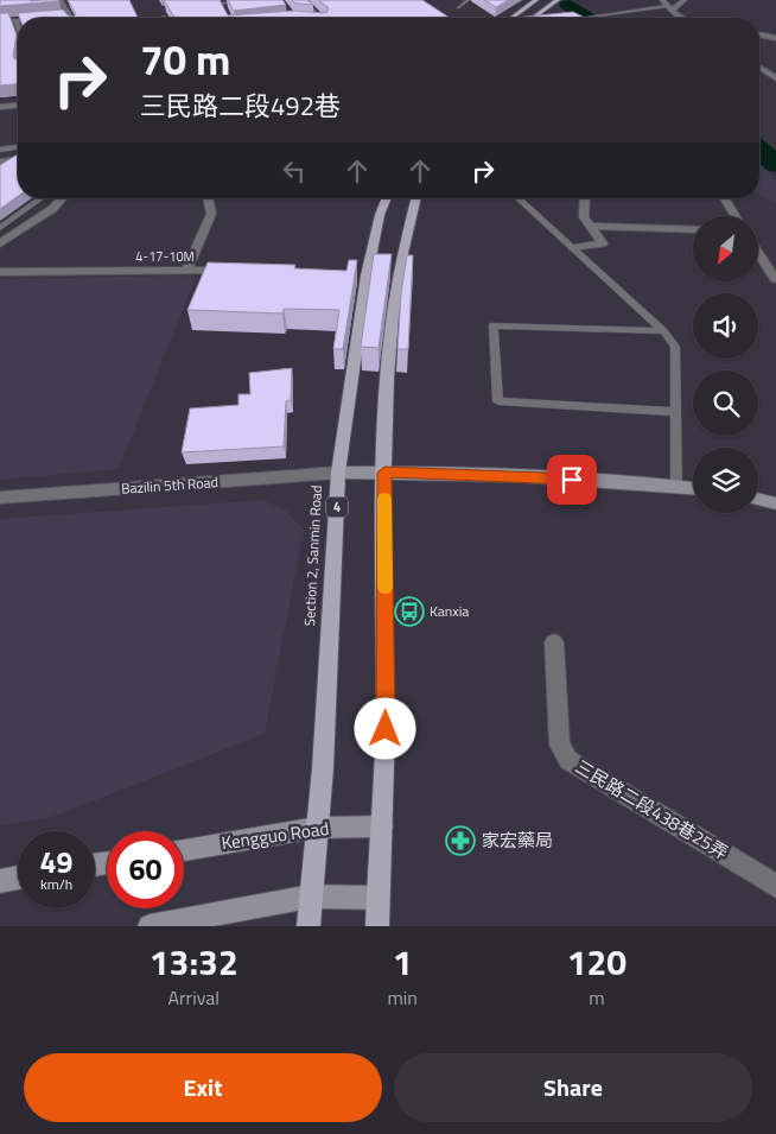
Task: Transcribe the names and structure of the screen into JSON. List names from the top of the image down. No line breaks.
{"streets":{"main road":["4","Section 2, Sanmin Road"],"street":["4-17-10M","Bazilin 5th Road","三民路二段438巷25弄","Kengguo Road"]},"crossings":[["Bazilin 5th Road","Section 2, Sanmin Road"],["Section 2, Sanmin Road","Kengguo Road"]],"places":{"bus stop":["Kanxia"],"pharmacy":["家宏藥局"]},"north":"bottom left","page":{"turn":["70 m","三民路二段492巷"],"speed":"49 km/h","limit":"60","eta":["13:32","Arrival","1","min","120","m"],"buttons":["Exit","Share"]}}
